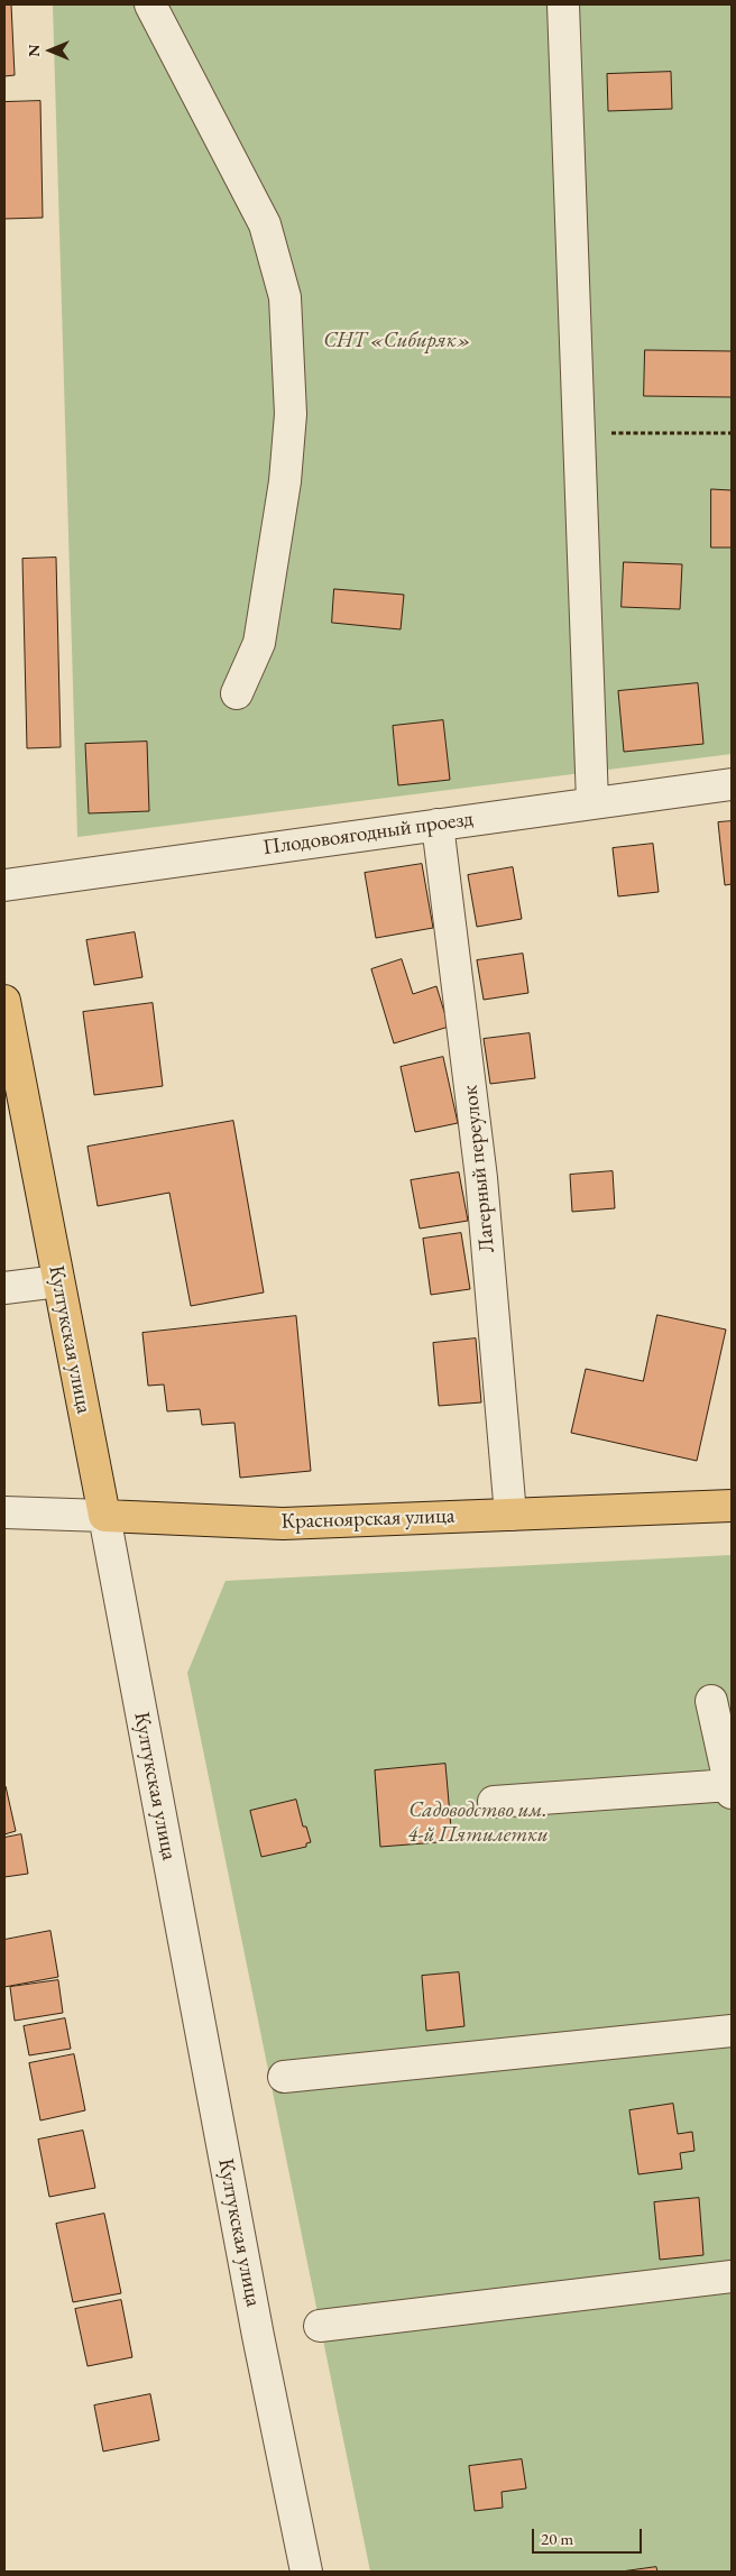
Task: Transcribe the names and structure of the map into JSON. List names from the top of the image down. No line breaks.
{"streets":{"main road":["Култукская улица","Красноярская улица"],"street":["Плодовоягодный проезд","Лагерный переулок"]},"crossings":[["Плодовоягодный проезд","Лагерный переулок"],["Лагерный переулок","Красноярская улица"],["Култукская улица","Красноярская улица"]],"parks":["СНТ «Сибиряк»","Садоводство им. 4-й Пятилетки"],"scale_bar":"20 m","north":"left"}
